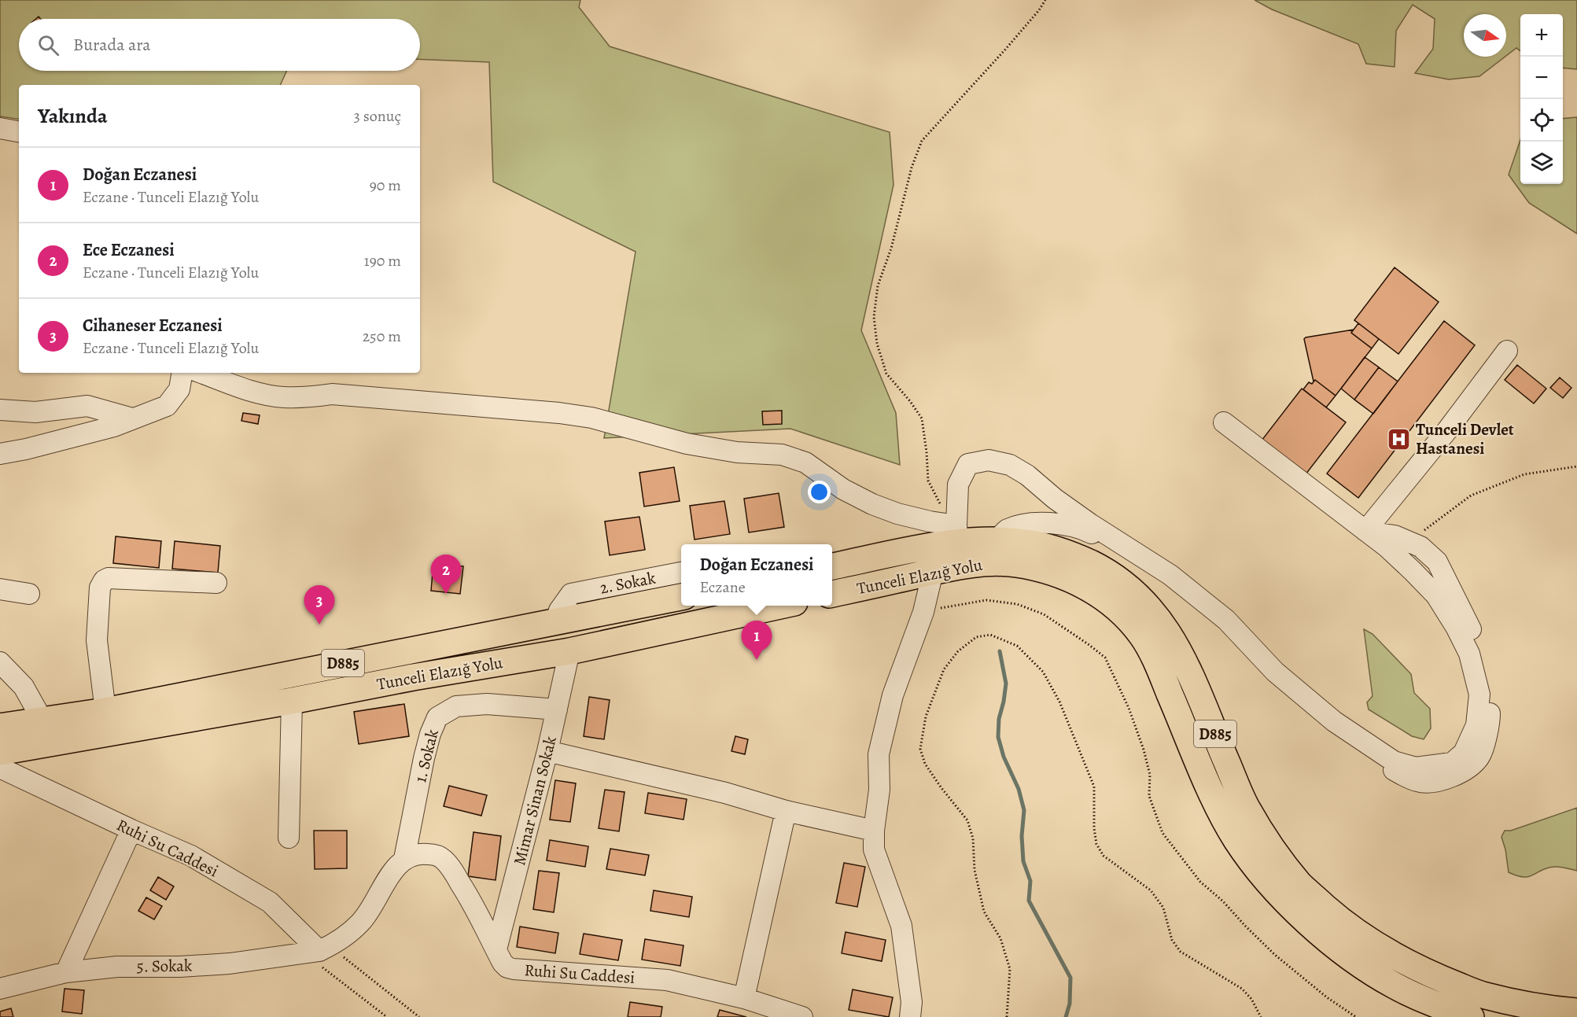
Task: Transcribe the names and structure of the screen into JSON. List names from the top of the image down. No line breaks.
{"streets":{"main road":["Tunceli Elazığ Yolu","D885"],"street":["2. Sokak","1. Sokak","Mimar Sinan Sokak","Ruhi Su Caddesi","5. Sokak"]},"crossings":[["Tunceli Elazığ Yolu","2. Sokak"],["Tunceli Elazığ Yolu","Mimar Sinan Sokak"],["1. Sokak","Mimar Sinan Sokak"],["1. Sokak","Ruhi Su Caddesi"],["Mimar Sinan Sokak","Ruhi Su Caddesi"],["Ruhi Su Caddesi","5. Sokak"]],"places":{"hospital":["Tunceli Devlet Hastanesi"]},"north":"right","page":{"map_buttons":["+","−"],"search":"Burada ara","heading":["Yakında","3 sonuç"],"list":[{"mark":"1","name":"Doğan Eczanesi","note":"Eczane · Tunceli Elazığ Yolu","value":"90 m"},{"mark":"2","name":"Ece Eczanesi","note":"Eczane · Tunceli Elazığ Yolu","value":"190 m"},{"mark":"3","name":"Cihaneser Eczanesi","note":"Eczane · Tunceli Elazığ Yolu","value":"250 m"}],"popup":["Doğan Eczanesi","Eczane"],"pins":["2","3","1"]}}
